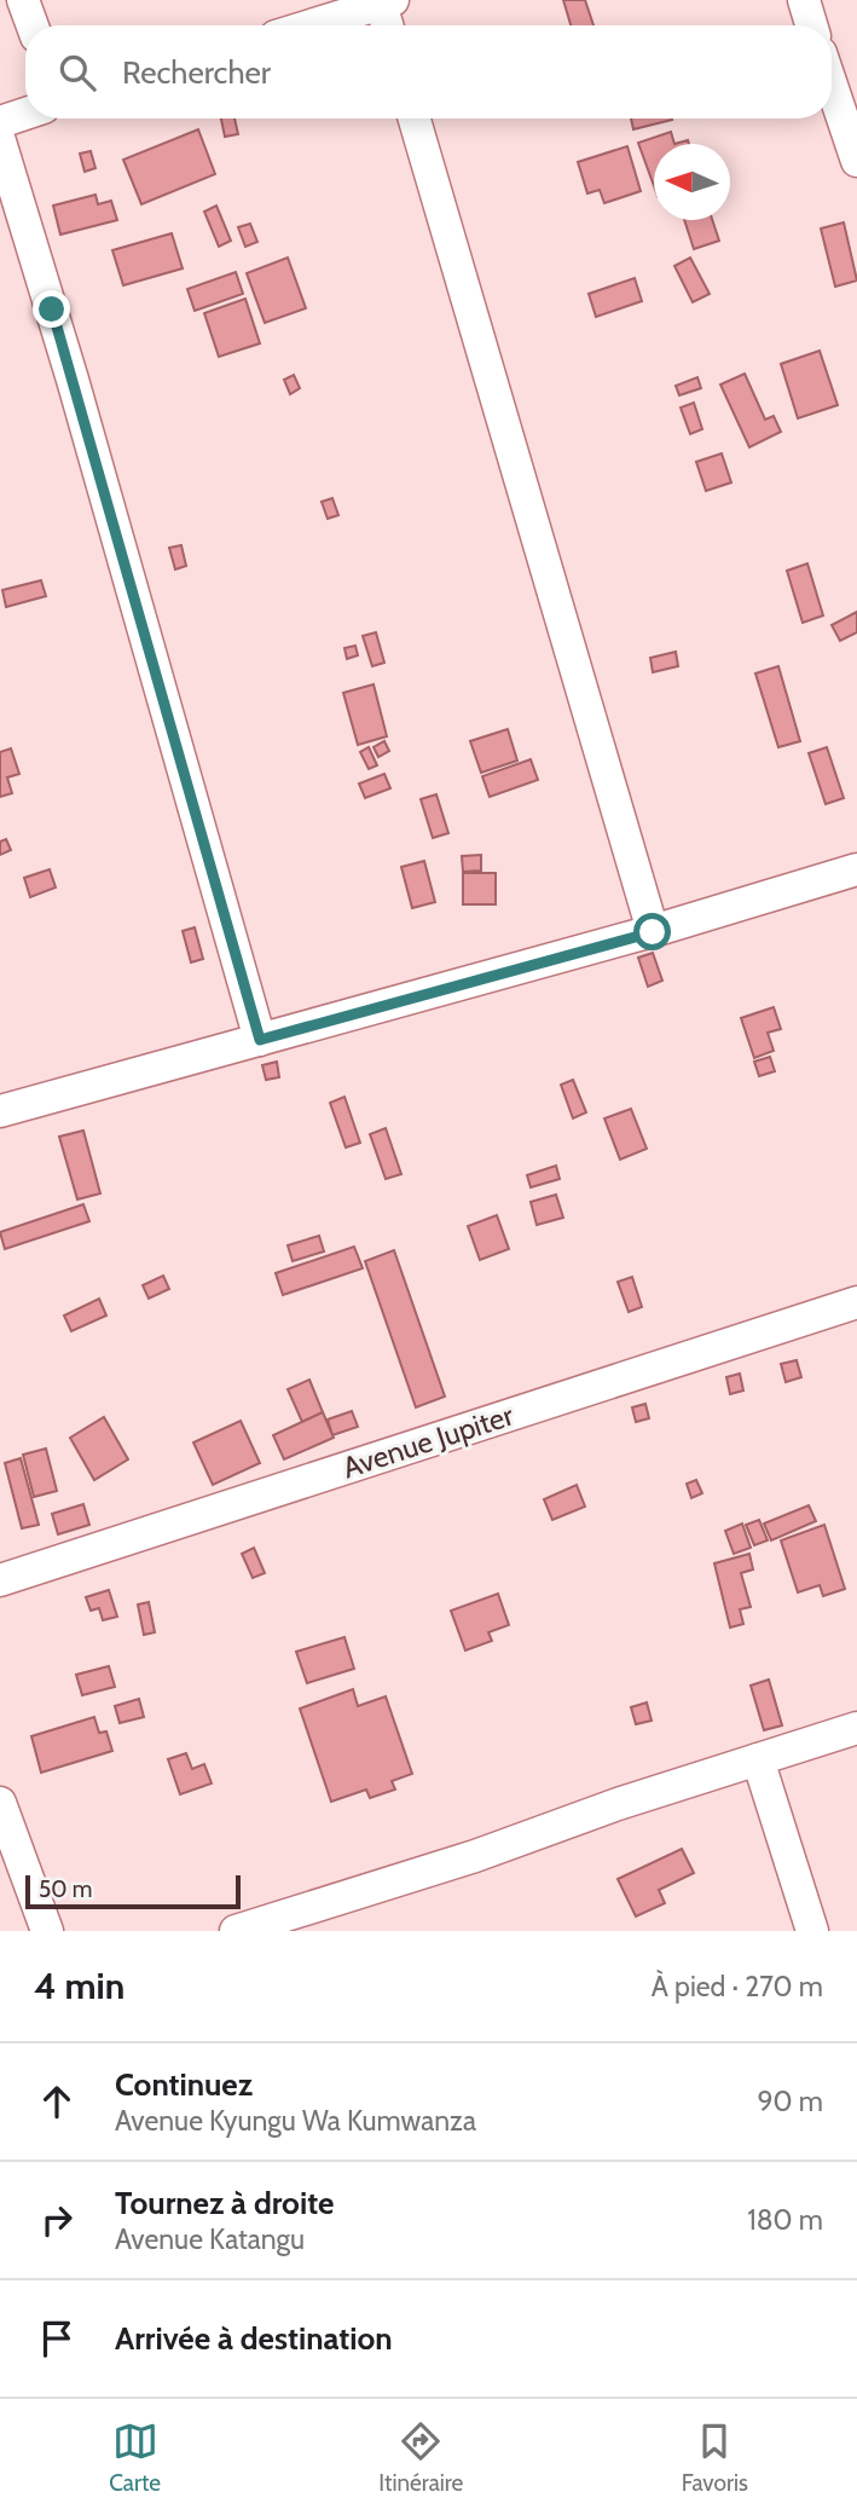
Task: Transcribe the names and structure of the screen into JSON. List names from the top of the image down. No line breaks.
{"streets":{"street":["Avenue Jupiter"]},"scale_bar":"50 m","north":"left","page":{"search":"Rechercher","scale":"50 m","heading":["4 min","À pied · 270 m"],"list":[["Continuez","Avenue Kyungu Wa Kumwanza","90 m"],["Tournez à droite","Avenue Katangu","180 m"],"Arrivée à destination"],"nav":["Carte","Itinéraire","Favoris"]}}
